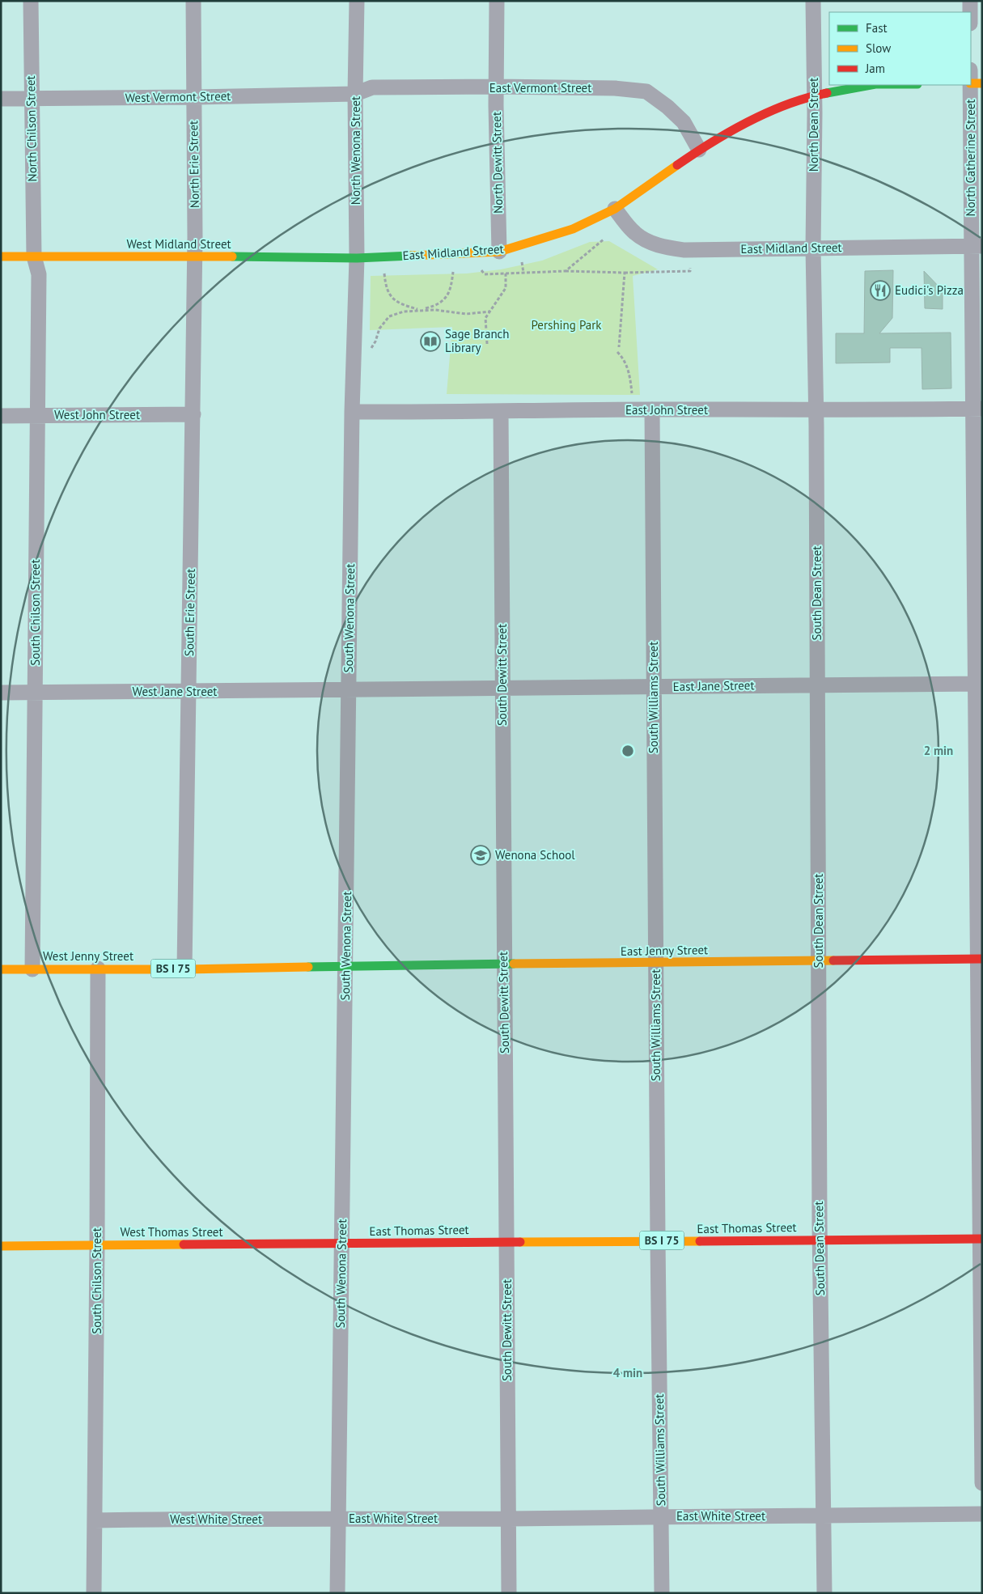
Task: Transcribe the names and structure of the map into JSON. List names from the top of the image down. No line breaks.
{"streets":{"main road":["West Midland Street","East Midland Street","East Jenny Street","West Jenny Street","BS I 75","East Thomas Street","West Thomas Street"],"street":["East Vermont Street","West Vermont Street","North Dean Street","North Chilson Street","North Wenona Street","North Catherine Street","North Dewitt Street","North Erie Street","East John Street","West John Street","South Dean Street","South Chilson Street","South Erie Street","South Wenona Street","South Dewitt Street","East Jane Street","West Jane Street","South Williams Street","East White Street","West White Street"]},"crossings":[["East Vermont Street","West Vermont Street"],["East Vermont Street","North Wenona Street"],["East Vermont Street","North Dewitt Street"],["East Vermont Street","East Midland Street"],["West Vermont Street","North Chilson Street"],["West Vermont Street","North Wenona Street"],["West Vermont Street","North Erie Street"],["North Dean Street","East Midland Street"],["North Dean Street","South Dean Street"],["North Chilson Street","West Midland Street"],["North Chilson Street","South Chilson Street"],["North Wenona Street","West Midland Street"],["North Wenona Street","East Midland Street"],["North Wenona Street","South Wenona Street"],["North Catherine Street","East Midland Street"],["North Catherine Street","East John Street"],["North Catherine Street","East Jane Street"],["North Catherine Street","East Jenny Street"],["North Catherine Street","East Thomas Street"],["North Dewitt Street","East Midland Street"],["North Erie Street","West Midland Street"],["North Erie Street","South Erie Street"],["West Midland Street","East Midland Street"],["West Midland Street","South Chilson Street"],["West Midland Street","South Erie Street"],["East Midland Street","South Dean Street"],["East John Street","South Dean Street"],["East John Street","South Wenona Street"],["East John Street","South Dewitt Street"],["East John Street","South Williams Street"],["West John Street","South Chilson Street"],["West John Street","South Erie Street"],["South Dean Street","East Jane Street"],["South Dean Street","East Jenny Street"],["South Dean Street","East Thomas Street"],["South Dean Street","East White Street"],["South Chilson Street","West Jane Street"],["South Chilson Street","West Jenny Street"],["South Chilson Street","West Thomas Street"],["South Chilson Street","West White Street"],["South Erie Street","West Jane Street"],["South Erie Street","West Jenny Street"],["South Wenona Street","East Jane Street"],["South Wenona Street","West Jane Street"],["South Wenona Street","East Jenny Street"],["South Wenona Street","West Jenny Street"],["South Wenona Street","East Thomas Street"],["South Wenona Street","West Thomas Street"],["South Wenona Street","East White Street"],["South Wenona Street","West White Street"],["South Dewitt Street","East Jane Street"],["South Dewitt Street","East Jenny Street"],["South Dewitt Street","East Thomas Street"],["South Dewitt Street","East White Street"],["East Jane Street","West Jane Street"],["East Jane Street","South Williams Street"],["South Williams Street","East Jenny Street"],["South Williams Street","East Thomas Street"],["South Williams Street","East White Street"],["East Jenny Street","West Jenny Street"],["East Thomas Street","West Thomas Street"],["East White Street","West White Street"]],"parks":["Pershing Park"],"places":{"restaurant":["Eudici's Pizza"],"library":["Sage Branch Library"],"school or university":["Wenona School"]},"legend":["Fast","Slow","Jam"],"rings":["2 min","4 min"]}
